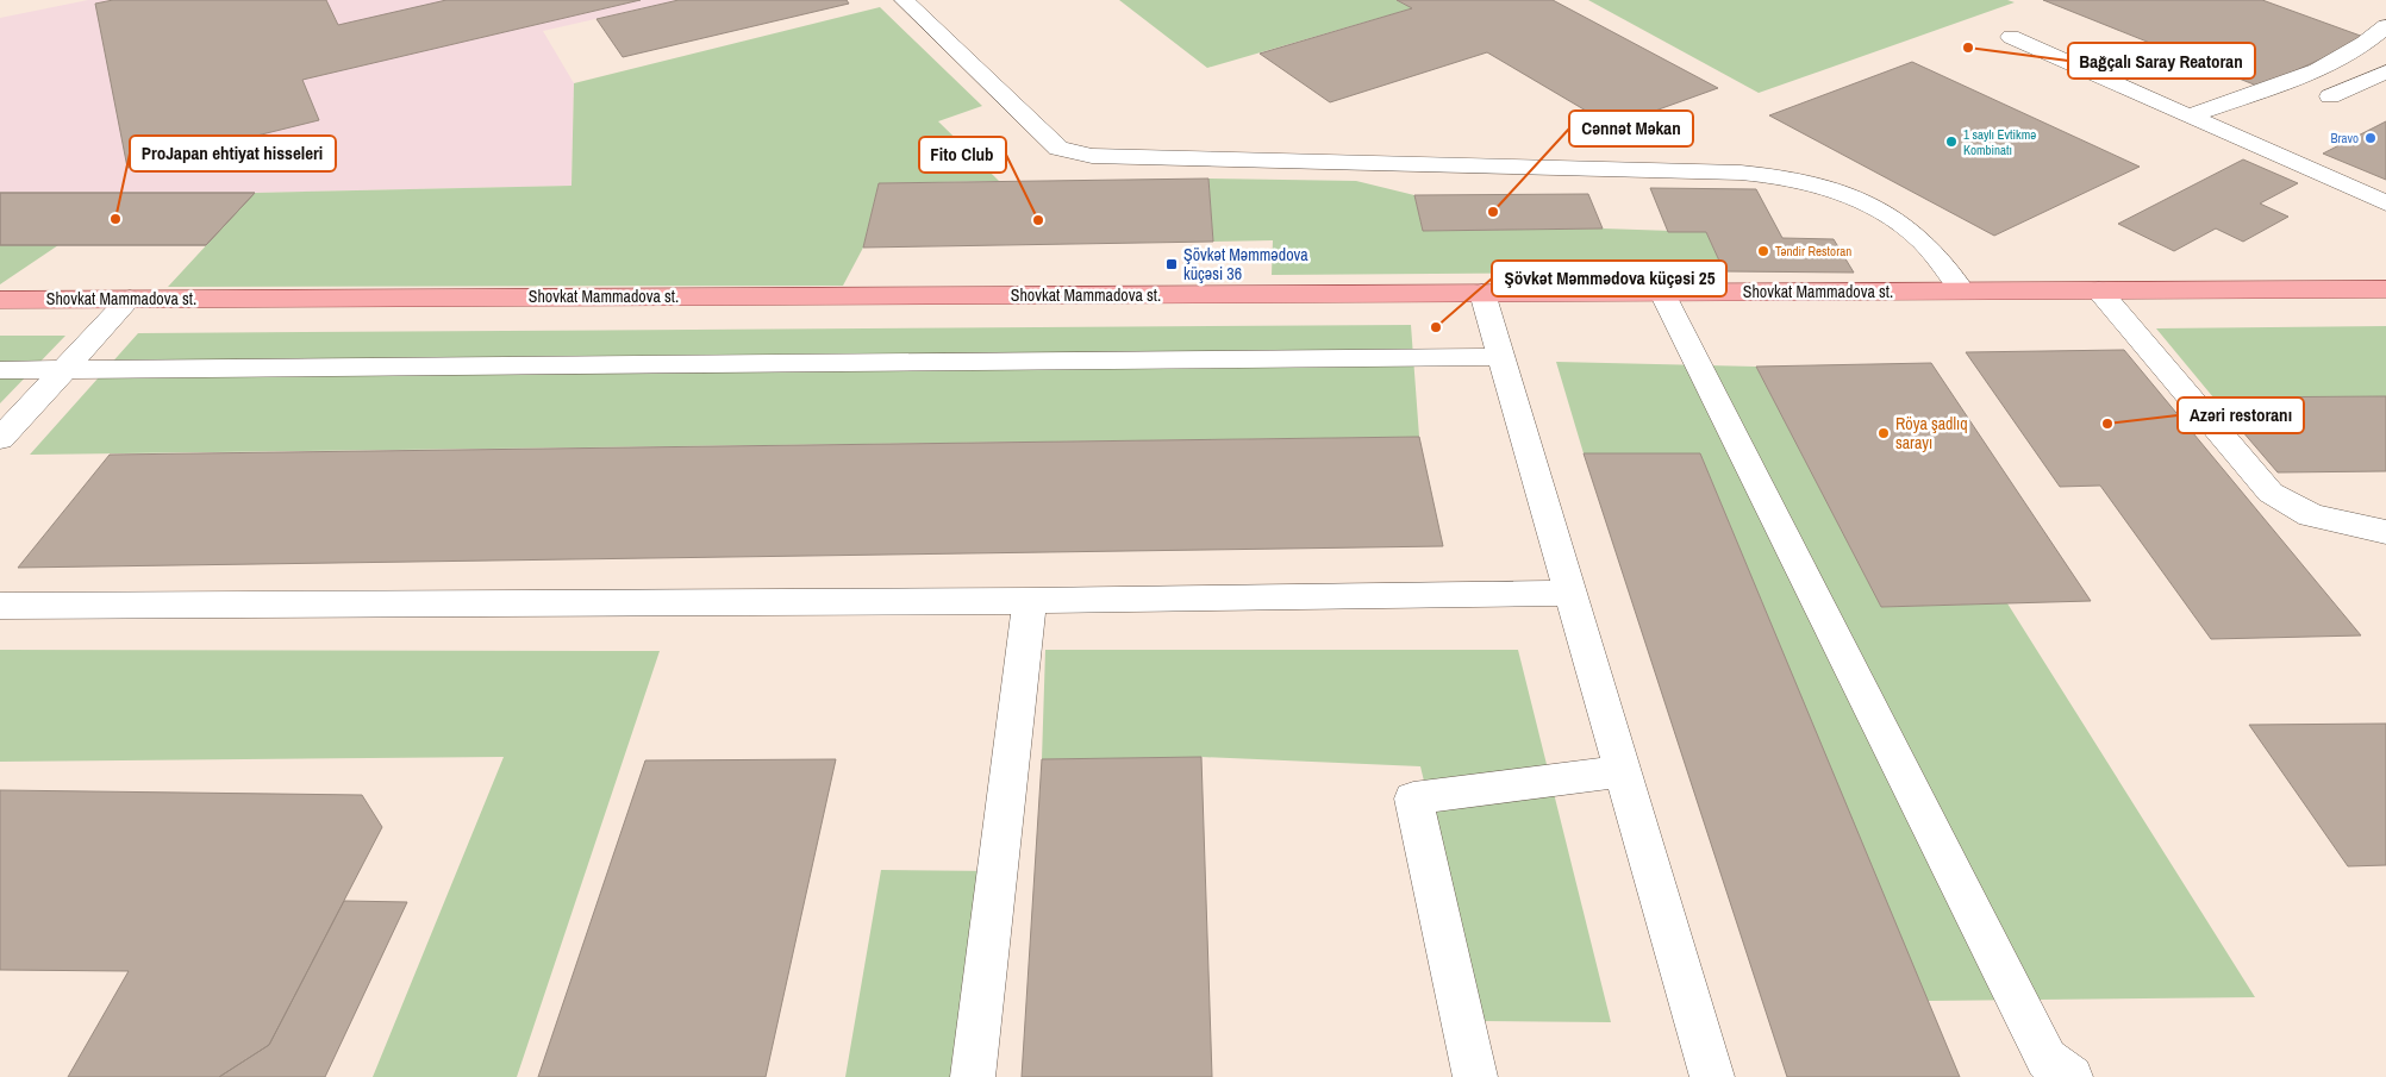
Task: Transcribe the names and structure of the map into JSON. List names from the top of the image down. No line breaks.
{"streets":{"main road":["Shovkat Mammadova st."]},"places":{"other":["Bağçalı Saray Reatoran","Bravo","1 saylı Evtikmə Kombinatı","Cənnət Məkan","ProJapan ehtiyat hisseleri","Fito Club","Təndir Restoran","Şövkət Məmmədova küçəsi 25","Azəri restoranı","Röya şadlıq sarayı"],"transit":["Şövkət Məmmədova küçəsi 36"]}}
